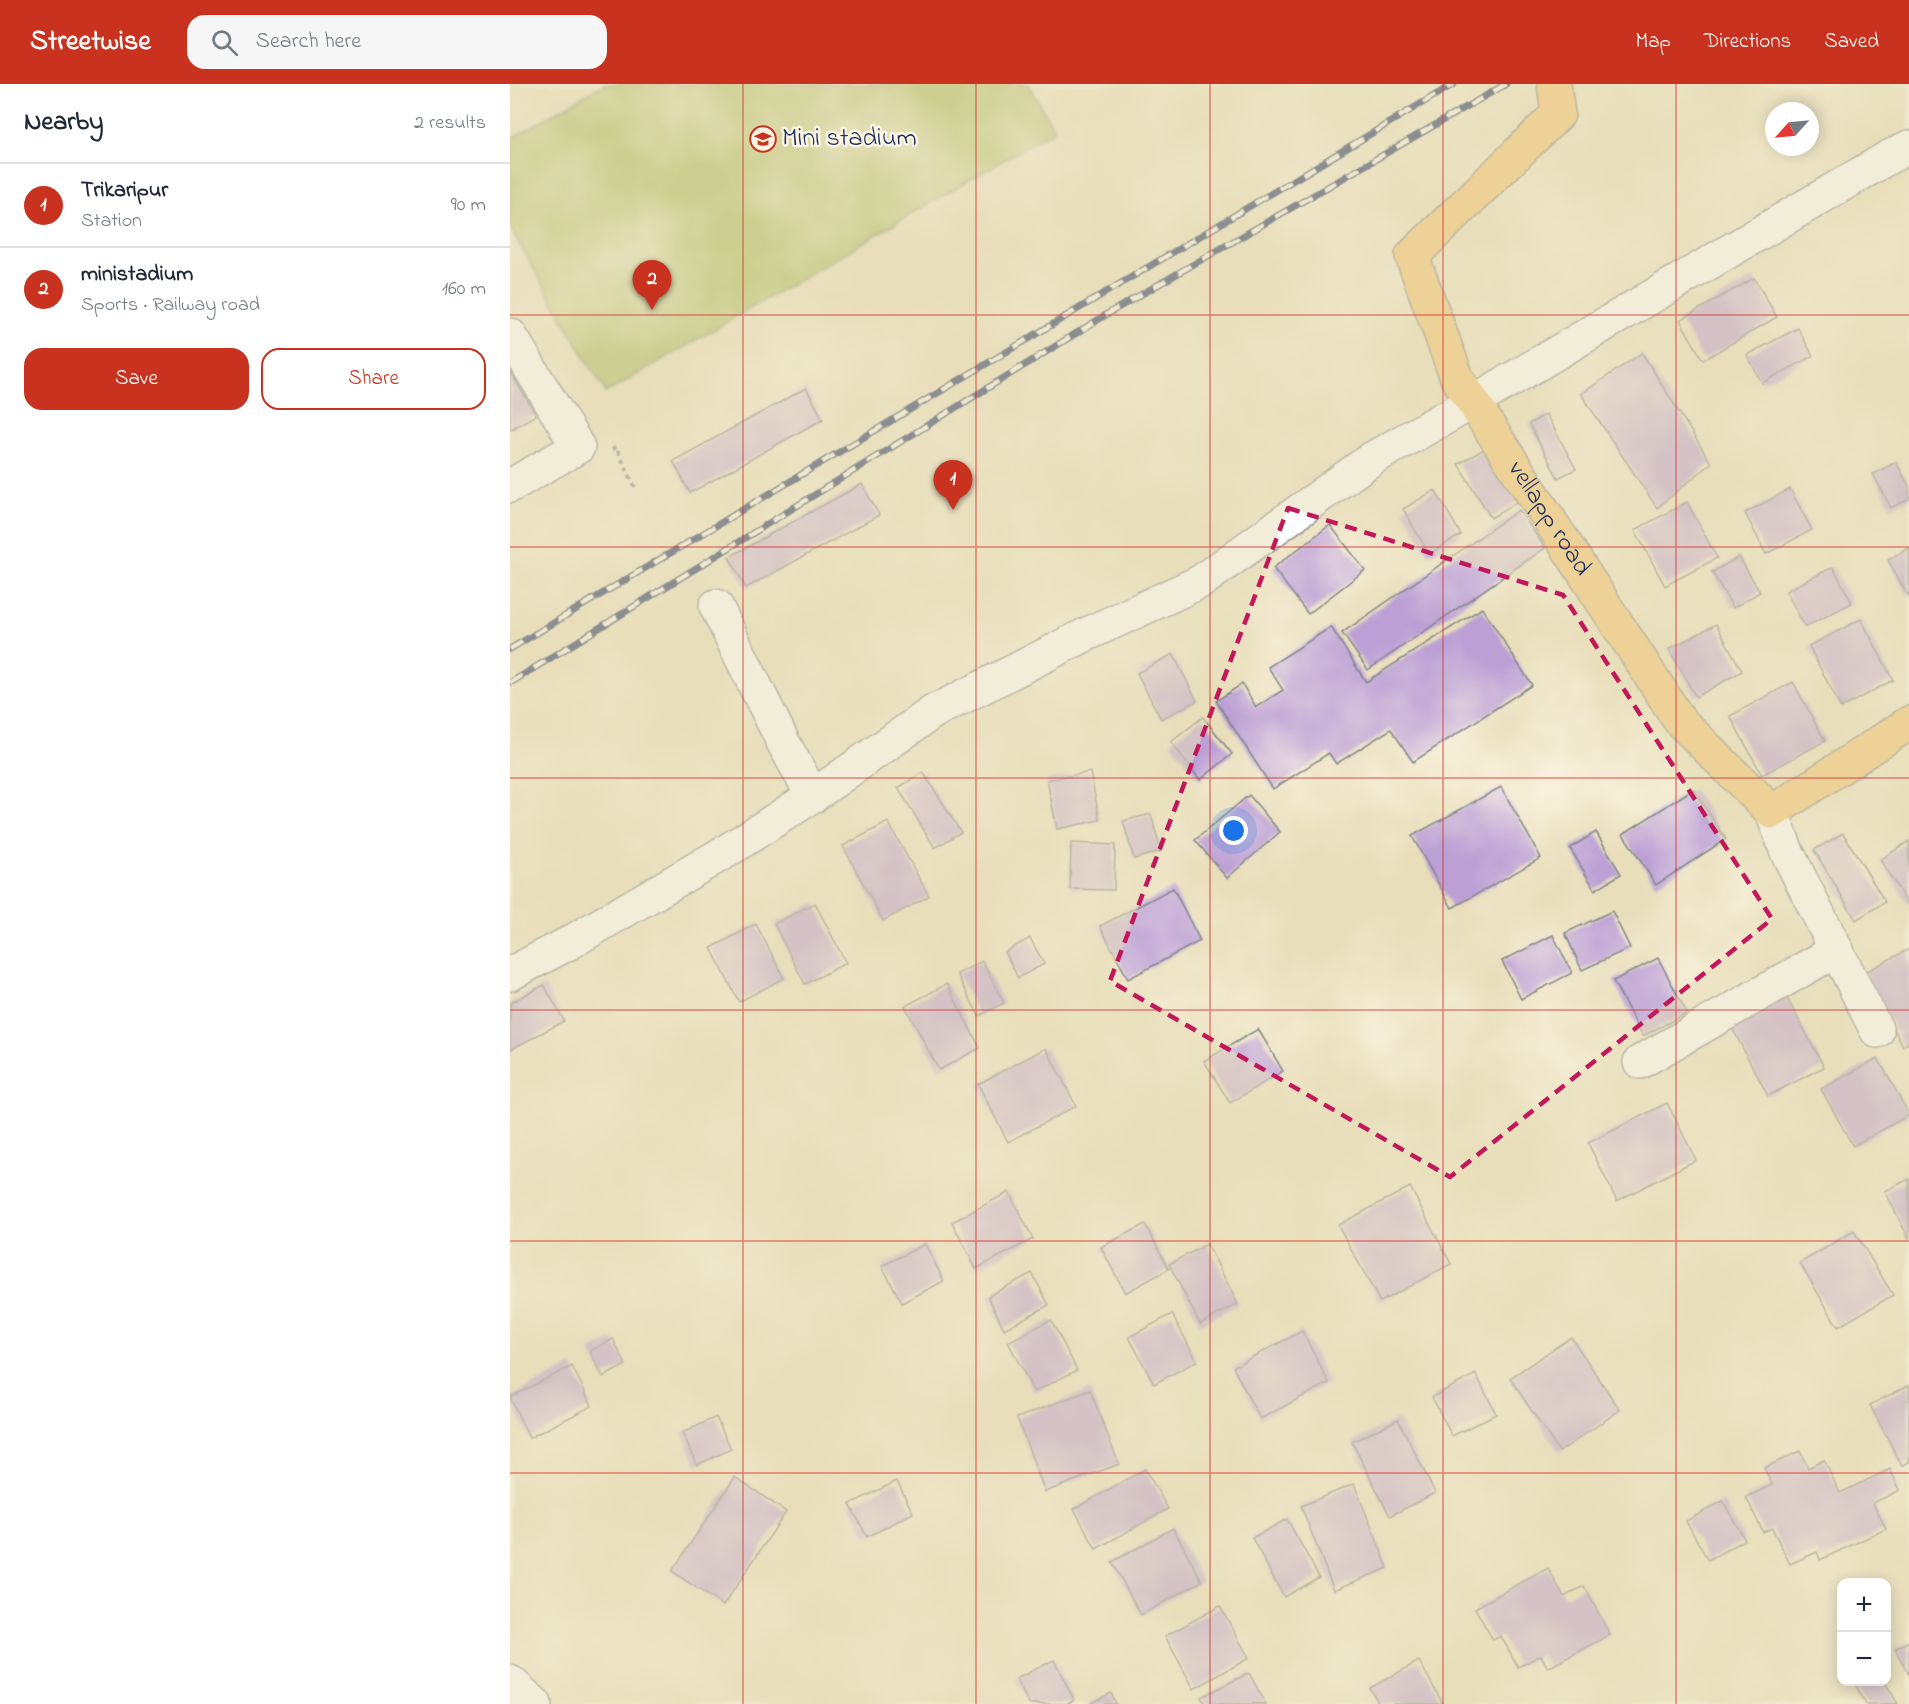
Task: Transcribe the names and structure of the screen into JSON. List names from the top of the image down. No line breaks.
{"streets":{"main road":["vellapp road"]},"places":{"school or university":["Mini stadium"]},"north":"bottom left","page":{"header":"Streetwise","search":"Search here","nav":["Map","Directions","Saved"],"heading":["Nearby","2 results"],"list":[{"mark":"1","name":"Trikaripur","note":"Station","value":"90 m"},{"mark":"2","name":"ministadium","note":"Sports · Railway road","value":"160 m"}],"pins":["2","1"],"buttons":["Save","Share"],"map_buttons":["+","−"]}}
